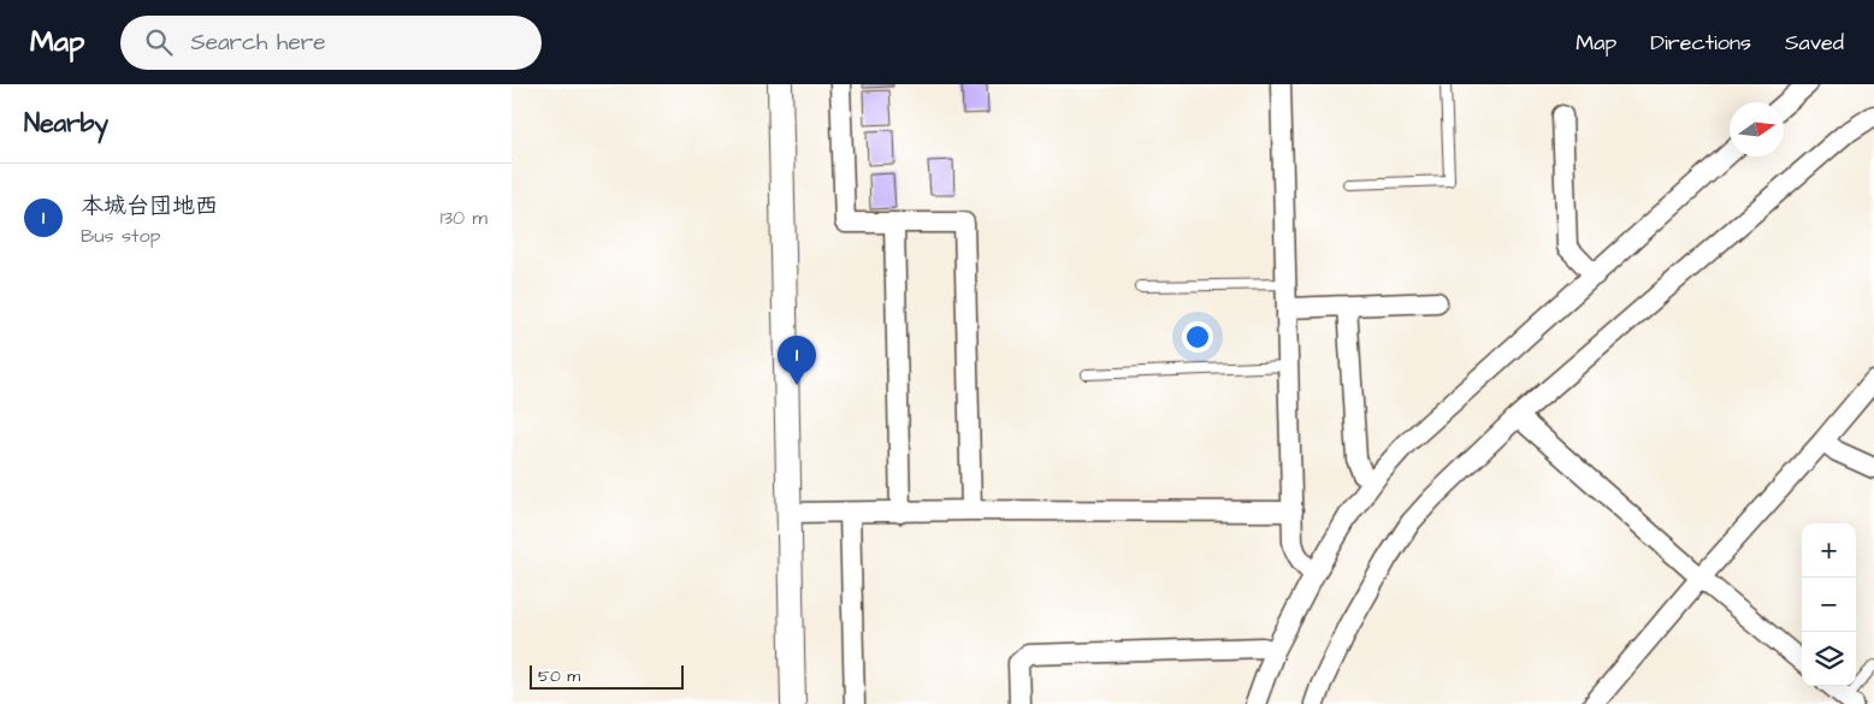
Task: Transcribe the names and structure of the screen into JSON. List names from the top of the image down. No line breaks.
{"scale_bar":"50 m","north":"right","page":{"header":"Map","search":"Search here","nav":["Map","Directions","Saved"],"heading":"Nearby","list":[{"mark":"1","name":"本城台団地西","note":"Bus stop","value":"130 m"}],"pins":"1","map_buttons":["+","−"],"scale":"50 m"}}
